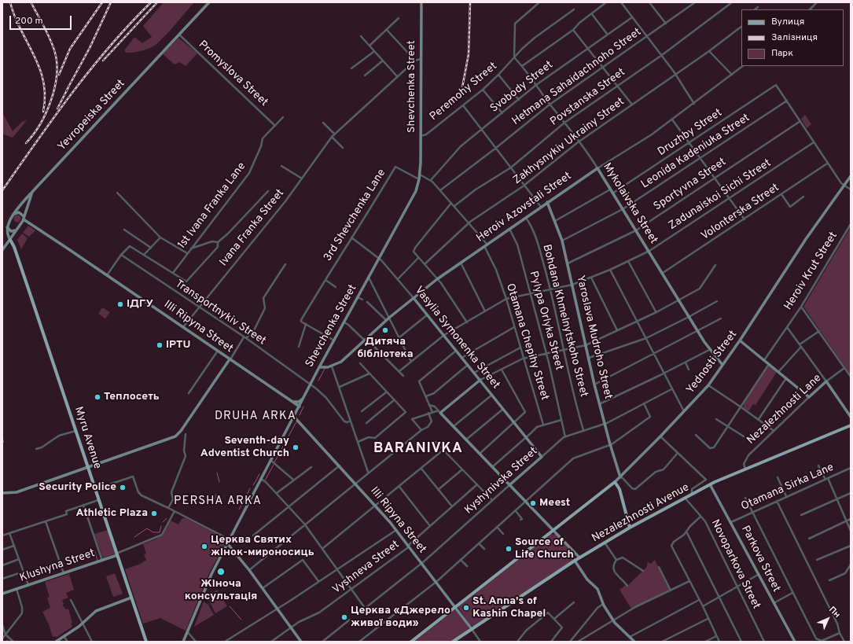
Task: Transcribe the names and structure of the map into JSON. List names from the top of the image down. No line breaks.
{"streets":{"main road":["Yednosti Street","Myru Avenue","Nezalezhnosti Avenue"],"street":["Promyslova Street","Hetmana Sahaidachnoho Street","Shevchenka Street","Svobody Street","Peremohy Street","Povstanska Street","Yevropeiska Street","Druzhby Street","Zakhysnykiv Ukrainy Street","Leonida Kadeniuka Street","Sportyvna Street","Zadunaiskoi Sichi Street","Mykolaivska Street","1st Ivana Franka Lane","Heroiv Azovstali Street","Volonterska Street","3rd Shevchenka Lane","Ivana Franka Street","Heroiv Krut Street","Transportnykiv Street","Pylypa Orlyka Street","Bohdana Khmelnytskoho Street","Illi Ripyna Street","Yaroslava Mudroho Street","Vasylia Symonenka Street","Otamana Chepihy Street","Nezalezhnosti Lane","Kyshynivska Street","Otamana Sirka Lane","Parkova Street","Novoparkova Street","Klushyna Street","Vyshneva Street"]},"crossings":[["Promyslova Street","Yevropeiska Street"],["Promyslova Street","1st Ivana Franka Lane"],["Hetmana Sahaidachnoho Street","Mykolaivska Street"],["Hetmana Sahaidachnoho Street","Otamana Chepihy Street"],["Shevchenka Street","Peremohy Street"],["Shevchenka Street","Heroiv Azovstali Street"],["Shevchenka Street","3rd Shevchenka Lane"],["Shevchenka Street","Ivana Franka Street"],["Shevchenka Street","Transportnykiv Street"],["Shevchenka Street","Illi Ripyna Street"],["Shevchenka Street","Vasylia Symonenka Street"],["Shevchenka Street","Otamana Chepihy Street"],["Svobody Street","Mykolaivska Street"],["Svobody Street","Otamana Chepihy Street"],["Peremohy Street","Mykolaivska Street"],["Povstanska Street","Mykolaivska Street"],["Povstanska Street","Otamana Chepihy Street"],["Yevropeiska Street","Illi Ripyna Street"],["Yevropeiska Street","Myru Avenue"],["Druzhby Street","Leonida Kadeniuka Street"],["Druzhby Street","Mykolaivska Street"],["Zakhysnykiv Ukrainy Street","Mykolaivska Street"],["Zakhysnykiv Ukrainy Street","Otamana Chepihy Street"],["Leonida Kadeniuka Street","Mykolaivska Street"],["Leonida Kadeniuka Street","Yaroslava Mudroho Street"],["Sportyvna Street","Mykolaivska Street"],["Sportyvna Street","Yaroslava Mudroho Street"],["Zadunaiskoi Sichi Street","Mykolaivska Street"],["Zadunaiskoi Sichi Street","Pylypa Orlyka Street"],["Zadunaiskoi Sichi Street","Bohdana Khmelnytskoho Street"],["Zadunaiskoi Sichi Street","Yaroslava Mudroho Street"],["Zadunaiskoi Sichi Street","Vasylia Symonenka Street"],["Zadunaiskoi Sichi Street","Otamana Chepihy Street"],["Mykolaivska Street","Heroiv Azovstali Street"],["Mykolaivska Street","Volonterska Street"],["Mykolaivska Street","Yednosti Street"],["Heroiv Azovstali Street","Pylypa Orlyka Street"],["Heroiv Azovstali Street","Bohdana Khmelnytskoho Street"],["Heroiv Azovstali Street","Yaroslava Mudroho Street"],["Heroiv Azovstali Street","Vasylia Symonenka Street"],["Heroiv Azovstali Street","Otamana Chepihy Street"],["3rd Shevchenka Lane","Vasylia Symonenka Street"],["Ivana Franka Street","Transportnykiv Street"],["Ivana Franka Street","Illi Ripyna Street"],["Heroiv Krut Street","Nezalezhnosti Lane"],["Pylypa Orlyka Street","Kyshynivska Street"],["Bohdana Khmelnytskoho Street","Kyshynivska Street"],["Illi Ripyna Street","Kyshynivska Street"],["Illi Ripyna Street","Nezalezhnosti Avenue"],["Illi Ripyna Street","Vyshneva Street"],["Yaroslava Mudroho Street","Yednosti Street"],["Yaroslava Mudroho Street","Kyshynivska Street"],["Vasylia Symonenka Street","Kyshynivska Street"],["Nezalezhnosti Lane","Nezalezhnosti Avenue"],["Myru Avenue","Klushyna Street"],["Otamana Sirka Lane","Parkova Street"],["Nezalezhnosti Avenue","Parkova Street"],["Nezalezhnosti Avenue","Novoparkova Street"]],"districts":["DRUHA ARKA","BARANIVKA","PERSHA ARKA"],"places":["ІДГУ","Дитяча бібліотека","IPTU","Теплосеть","Seventh-day Adventist Church","Security Police","Meest","Athletic Plaza","Церква Святих жінок-мироносиць","Source of Life Church","Жіноча консультація","St. Anna's of Kashin Chapel","Церква «Джерело живої води»"],"legend":["Вулиця","Залізниця","Парк"],"scale_bar":"200 m","north":"top right"}
